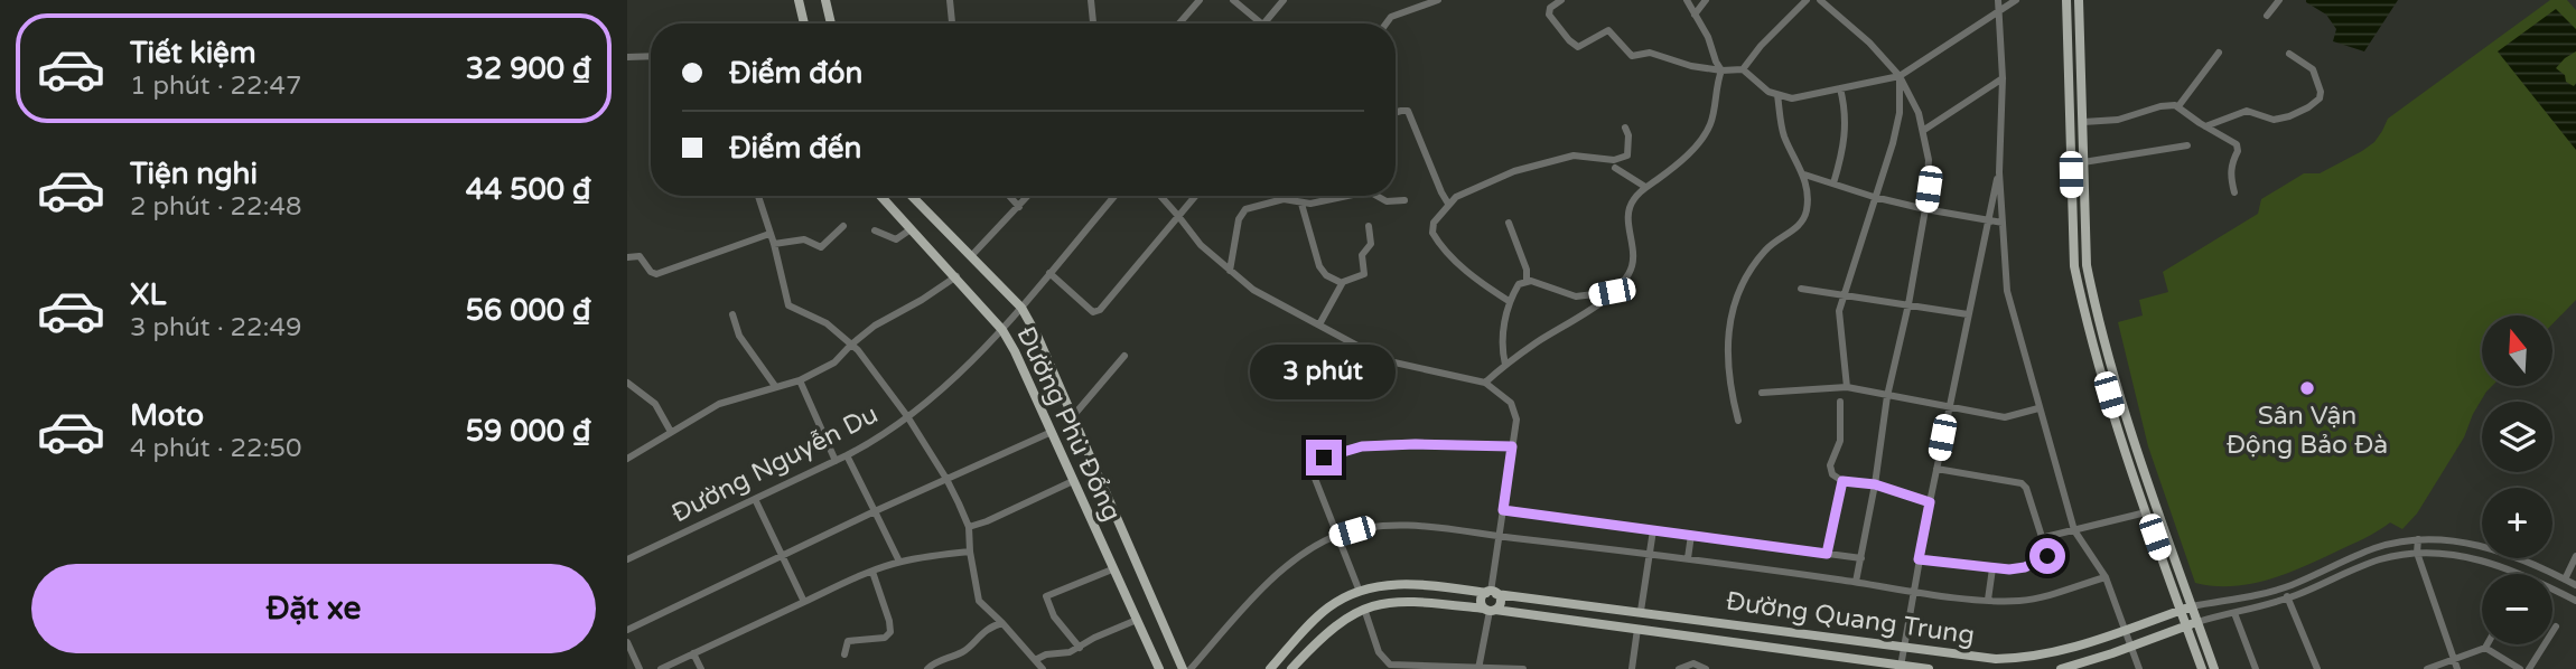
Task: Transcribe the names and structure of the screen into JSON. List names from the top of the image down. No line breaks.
{"streets":{"main road":["Đường Phù Đổng","Đường Quang Trung"],"street":["Đường Nguyễn Du"]},"crossings":[["Đường Phù Đổng","Đường Nguyễn Du"]],"places":["Sân Vận Động Bảo Đà"],"north":"top","page":{"list":[{"name":"Tiết kiệm","note":"1 phút · 22:47","value":"32 900 ₫"},{"name":"Tiện nghi","note":"2 phút · 22:48","value":"44 500 ₫"},{"name":"XL","note":"3 phút · 22:49","value":"56 000 ₫"},{"name":"Moto","note":"4 phút · 22:50","value":"59 000 ₫"}],"banner":["Điểm đón","Điểm đến"],"map_buttons":["+","−"],"bubble":"3 phút","buttons":"Đặt xe"}}
